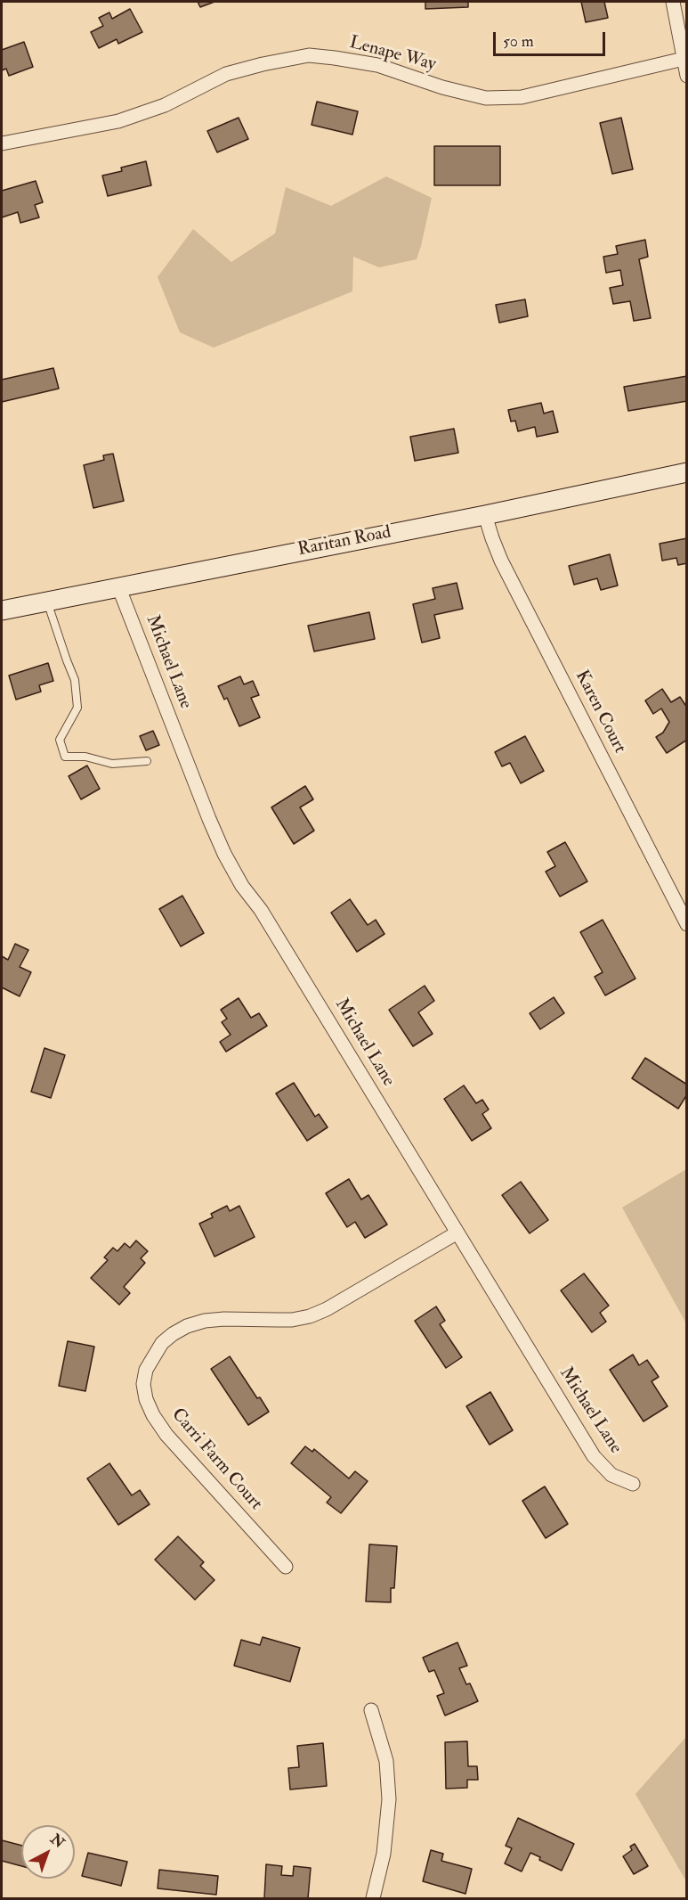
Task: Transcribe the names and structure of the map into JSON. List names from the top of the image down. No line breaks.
{"streets":{"street":["Lenape Way","Raritan Road","Michael Lane","Karen Court","Carri Farm Court"]},"crossings":[["Raritan Road","Michael Lane"],["Raritan Road","Karen Court"],["Michael Lane","Carri Farm Court"]],"scale_bar":"50 m","north":"top right"}
